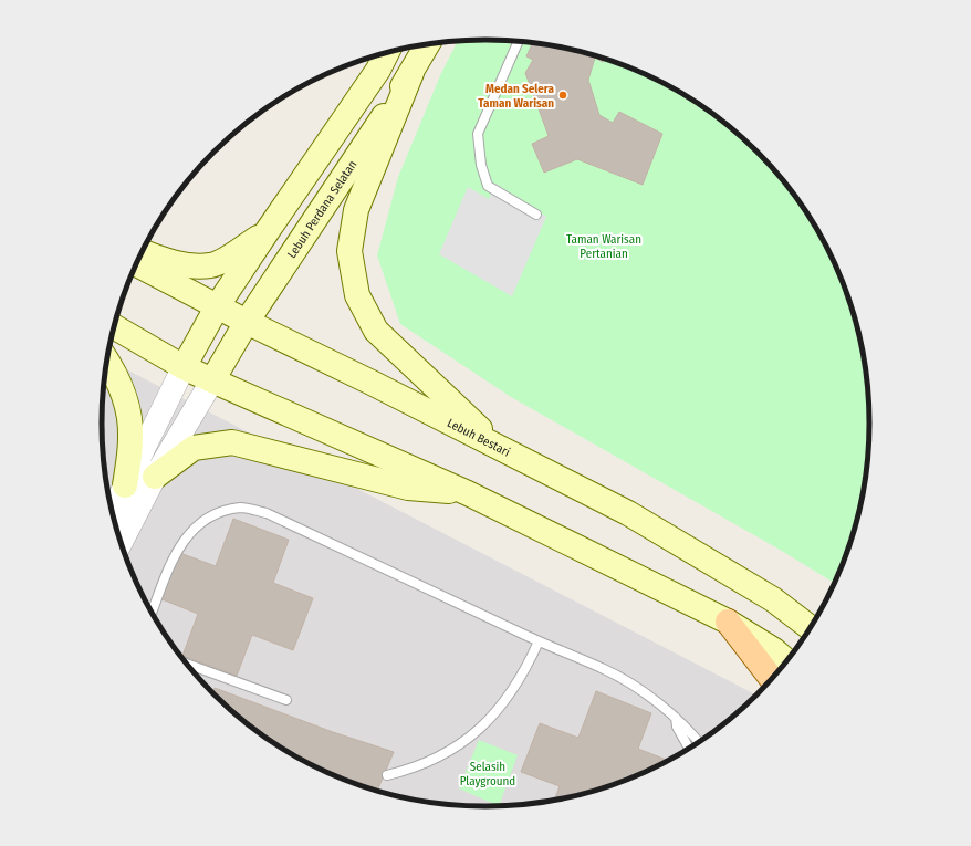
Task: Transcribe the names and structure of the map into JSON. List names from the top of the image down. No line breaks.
{"streets":{"main road":["Lebuh Perdana Selatan","Lebuh Bestari"]},"crossings":[["Lebuh Perdana Selatan","Lebuh Bestari"]],"parks":["Taman Warisan Pertanian","Selasih Playground"],"places":["Medan Selera Taman Warisan"]}
